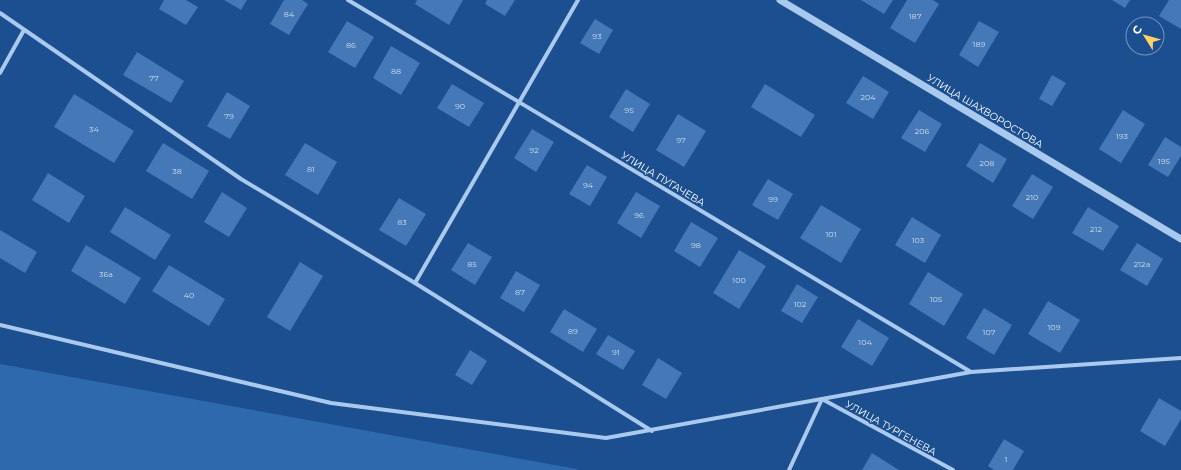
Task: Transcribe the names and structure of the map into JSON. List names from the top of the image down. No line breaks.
{"streets":{"street":["УЛИЦА ШАХВОРОСТОВА","УЛИЦА ПУГАЧЕВА","УЛИЦА ТУРГЕНЕВА"]},"house_numbers":["84","187","93","189","86","88","77","204","90","95","79","34","206","193","97","92","195","208","81","38","94","210","99","96","83","212","101","103","98","85","212а","36а","100","87","40","105","102","109","89","107","104","91","1"],"north":"top left"}
